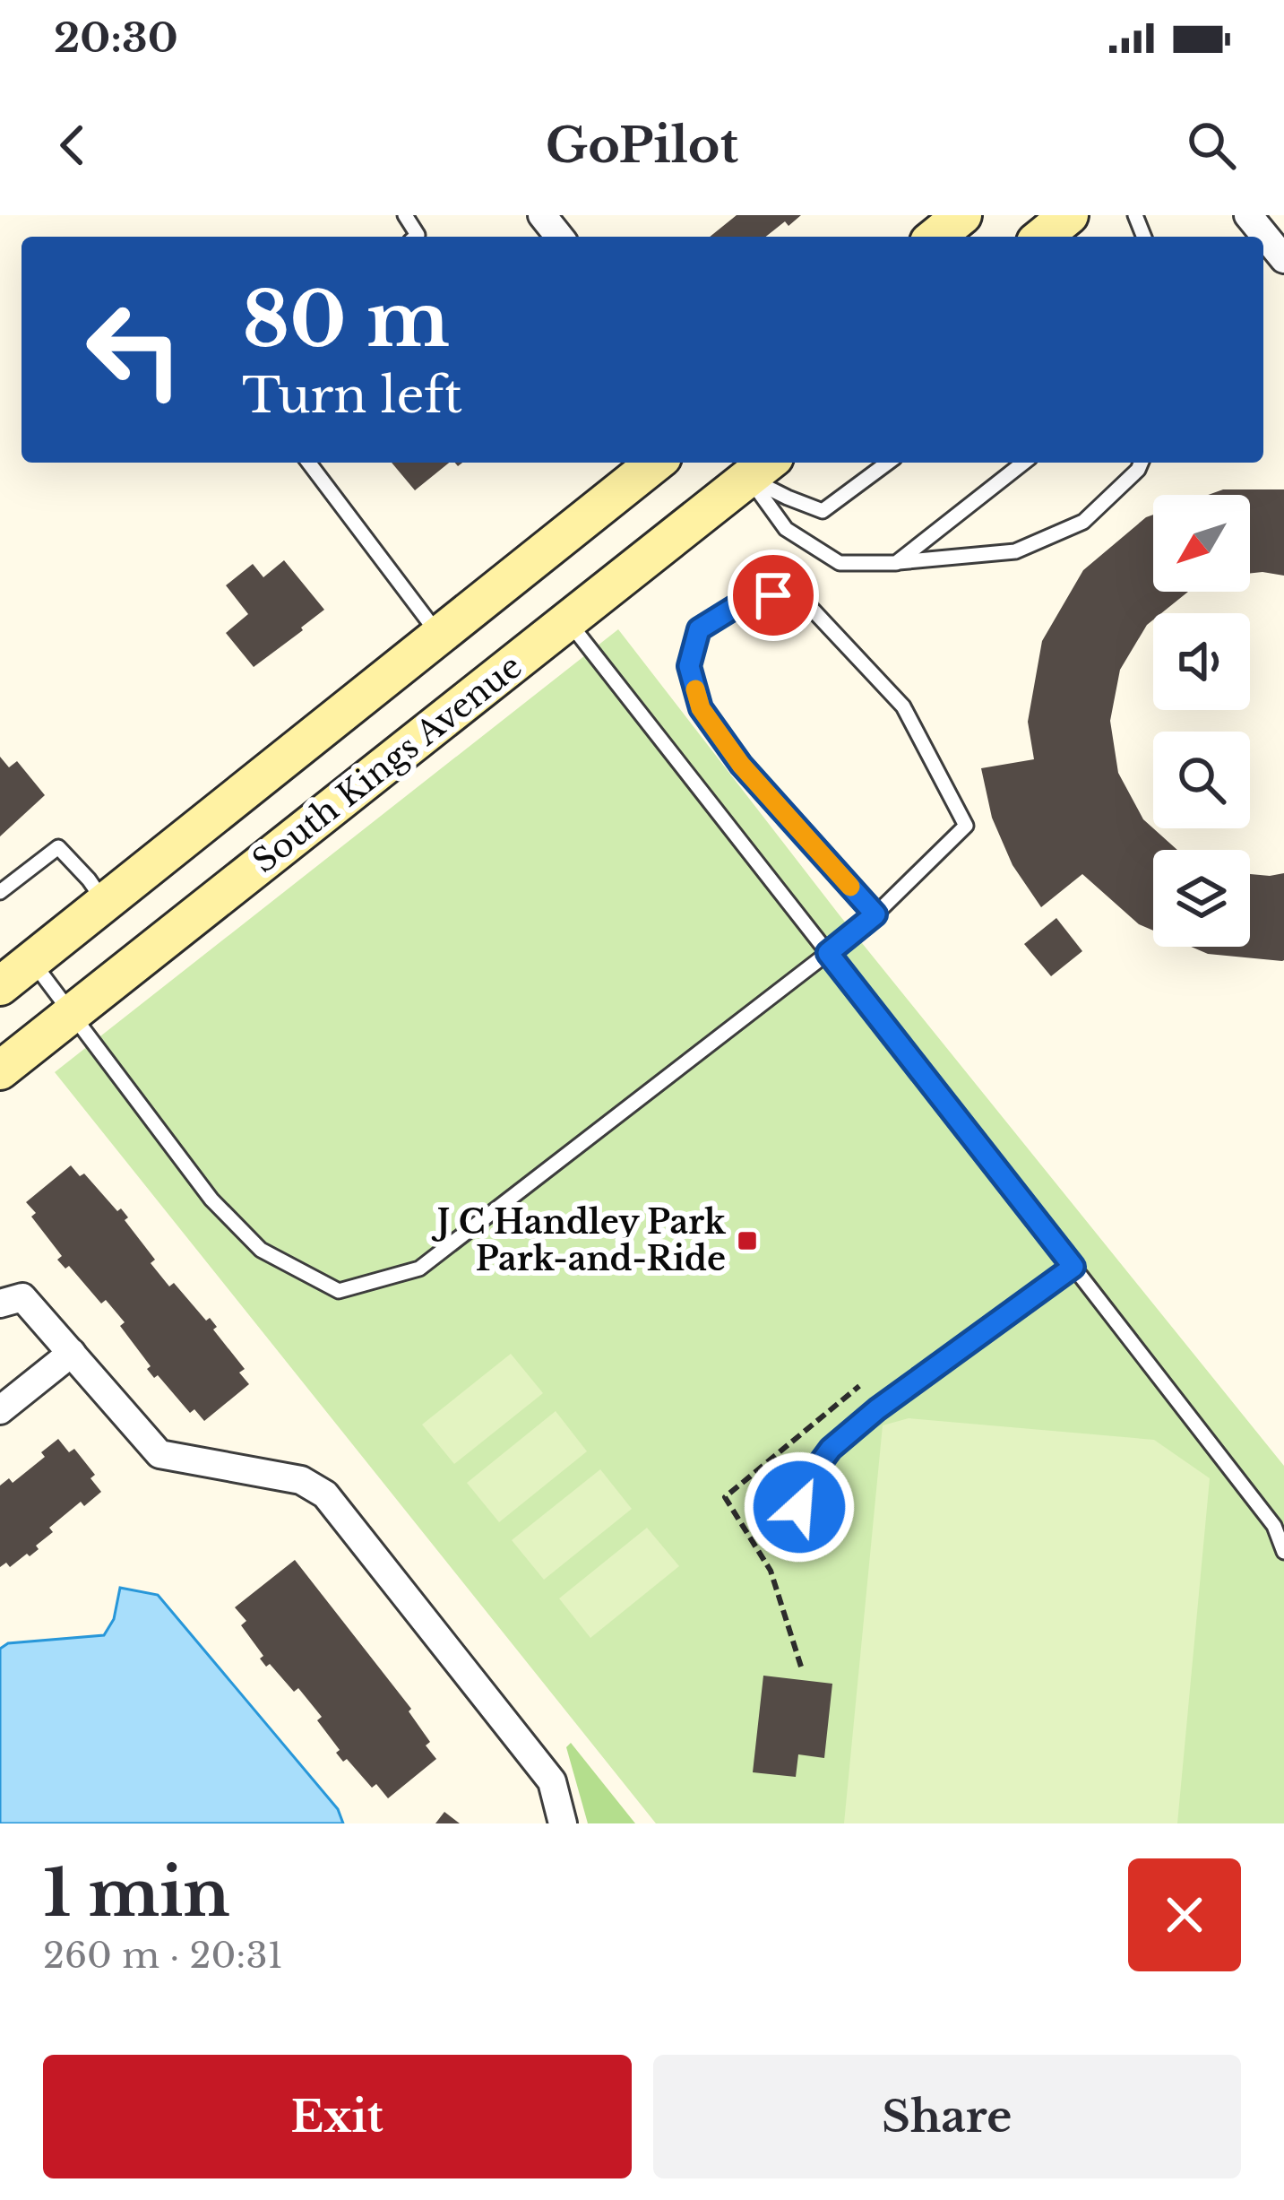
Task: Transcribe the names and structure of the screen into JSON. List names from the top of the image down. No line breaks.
{"streets":{"main road":["South Kings Avenue"]},"places":{"transit":["J C Handley Park Park-and-Ride"]},"north":"bottom left","page":{"status":"20:30","header":"GoPilot","turn":["80 m","Turn left"],"heading":["1 min","260 m · 20:31"],"buttons":["Exit","Share"]}}
